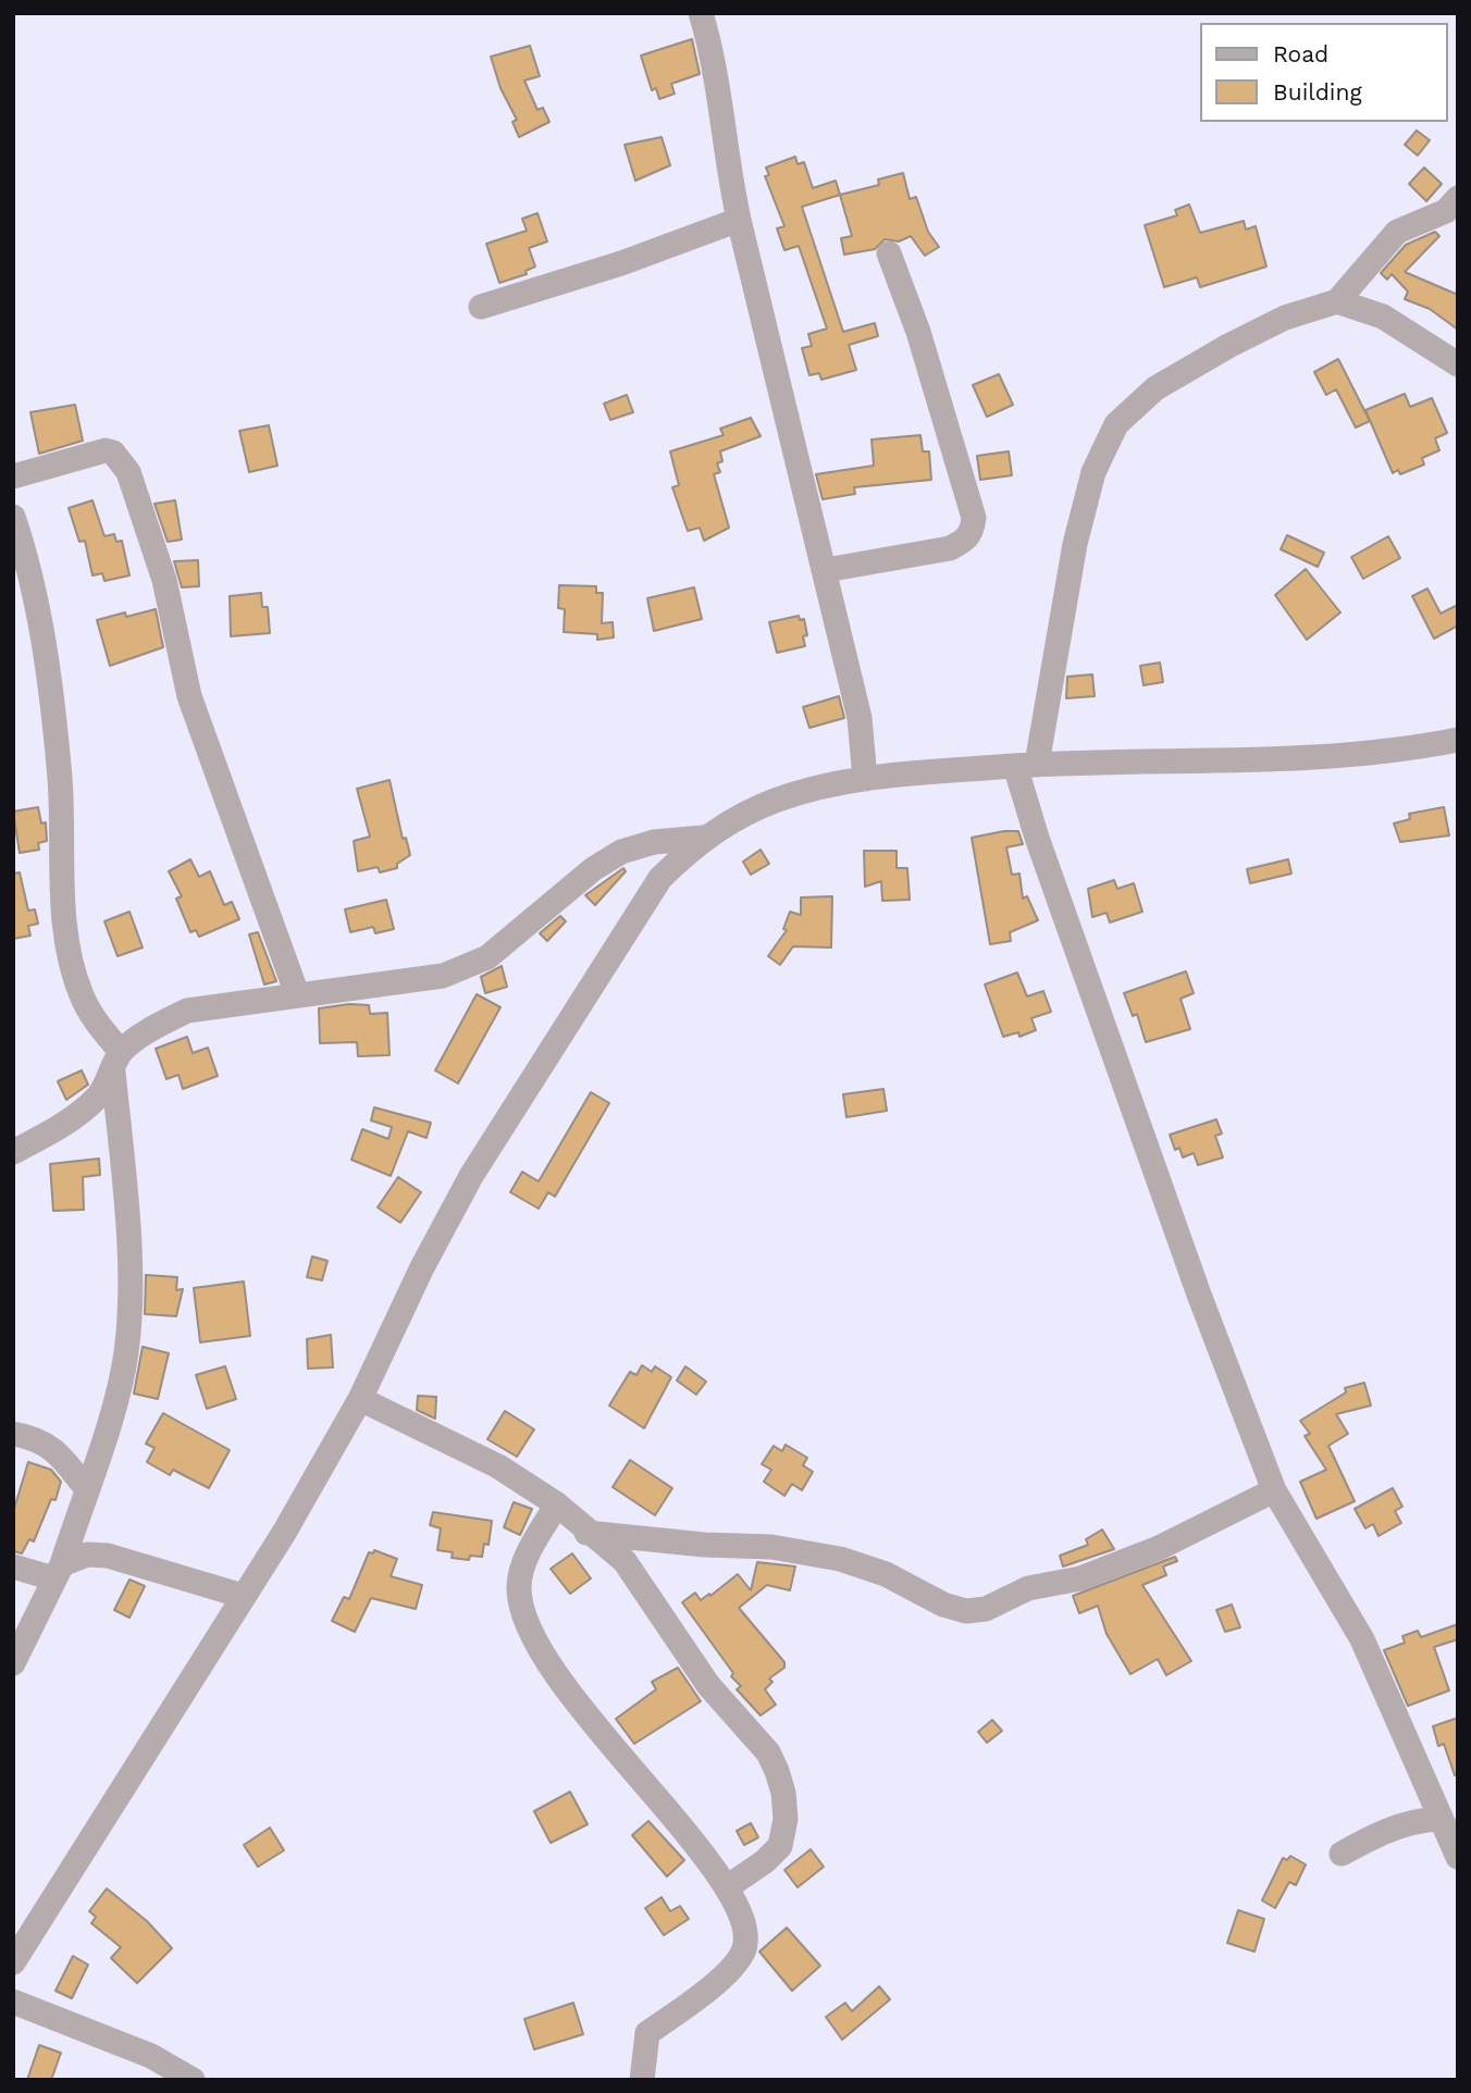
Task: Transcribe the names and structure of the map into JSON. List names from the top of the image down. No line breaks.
{"legend":["Road","Building"]}
